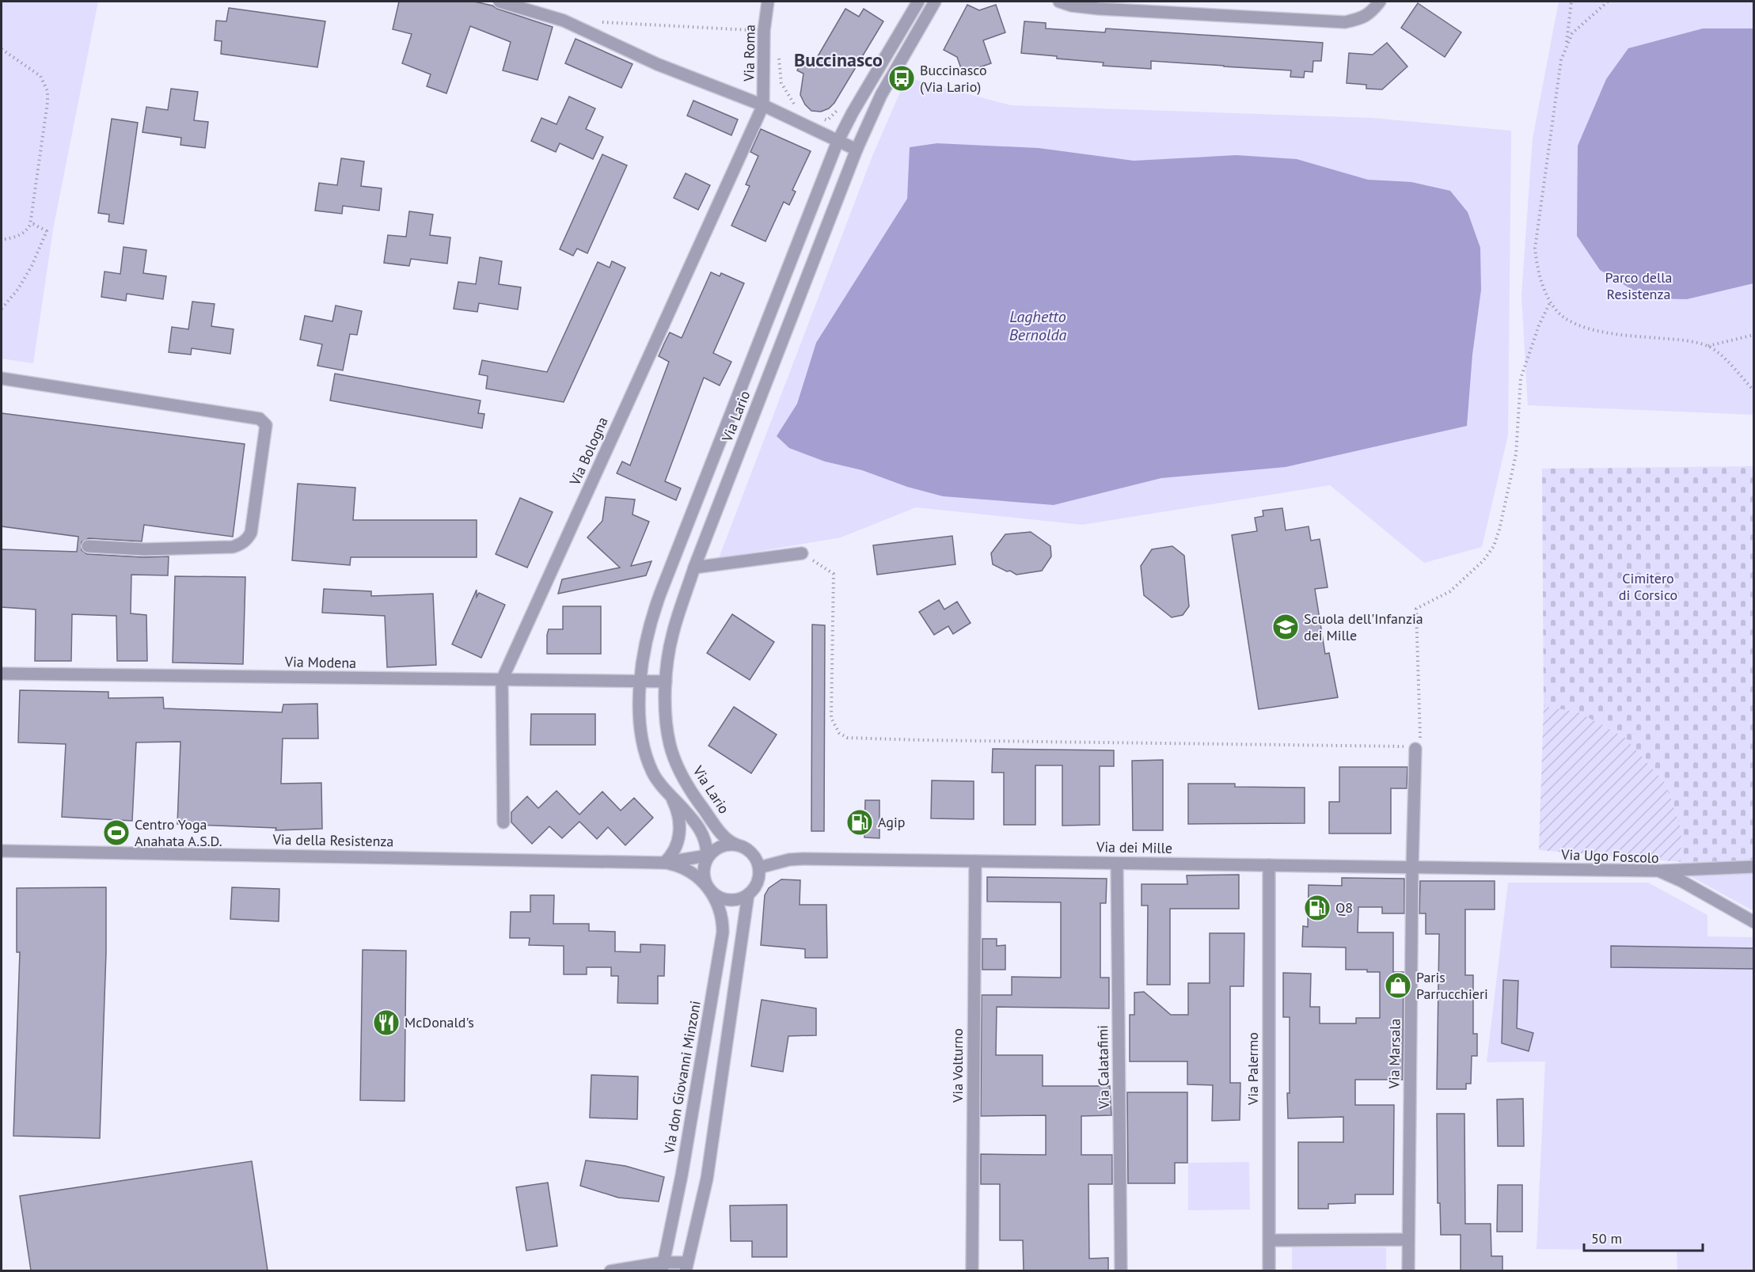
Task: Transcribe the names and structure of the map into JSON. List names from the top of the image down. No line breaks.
{"streets":{"street":["Via Roma","Via Lario","Via Bologna","Via Modena","Via della Resistenza","Via dei Mille","Via Ugo Foscolo","Via Marsala","Via Volturno","Via Calatafimi","Via Palermo","Via don Giovanni Minzoni"]},"crossings":[["Via Roma","Via Bologna"],["Via Lario","Via Modena"],["Via Lario","Via della Resistenza"],["Via Lario","Via dei Mille"],["Via Lario","Via don Giovanni Minzoni"],["Via Bologna","Via Modena"],["Via della Resistenza","Via dei Mille"],["Via della Resistenza","Via don Giovanni Minzoni"],["Via dei Mille","Via Ugo Foscolo"],["Via dei Mille","Via Marsala"],["Via dei Mille","Via Volturno"],["Via dei Mille","Via Calatafimi"],["Via dei Mille","Via Palermo"],["Via dei Mille","Via don Giovanni Minzoni"]],"districts":["Buccinasco"],"water":["Laghetto Bernolda"],"parks":["Parco della Resistenza","Cimitero di Corsico"],"places":{"bus stop":["Buccinasco (Via Lario)"],"school or university":["Scuola dell'Infanzia dei Mille"],"fuel station":["Agip","Q8"],"sports":["Centro Yoga Anahata A.S.D."],"shop":["Paris Parrucchieri"],"restaurant":["McDonald's"]},"scale_bar":"50 m"}
